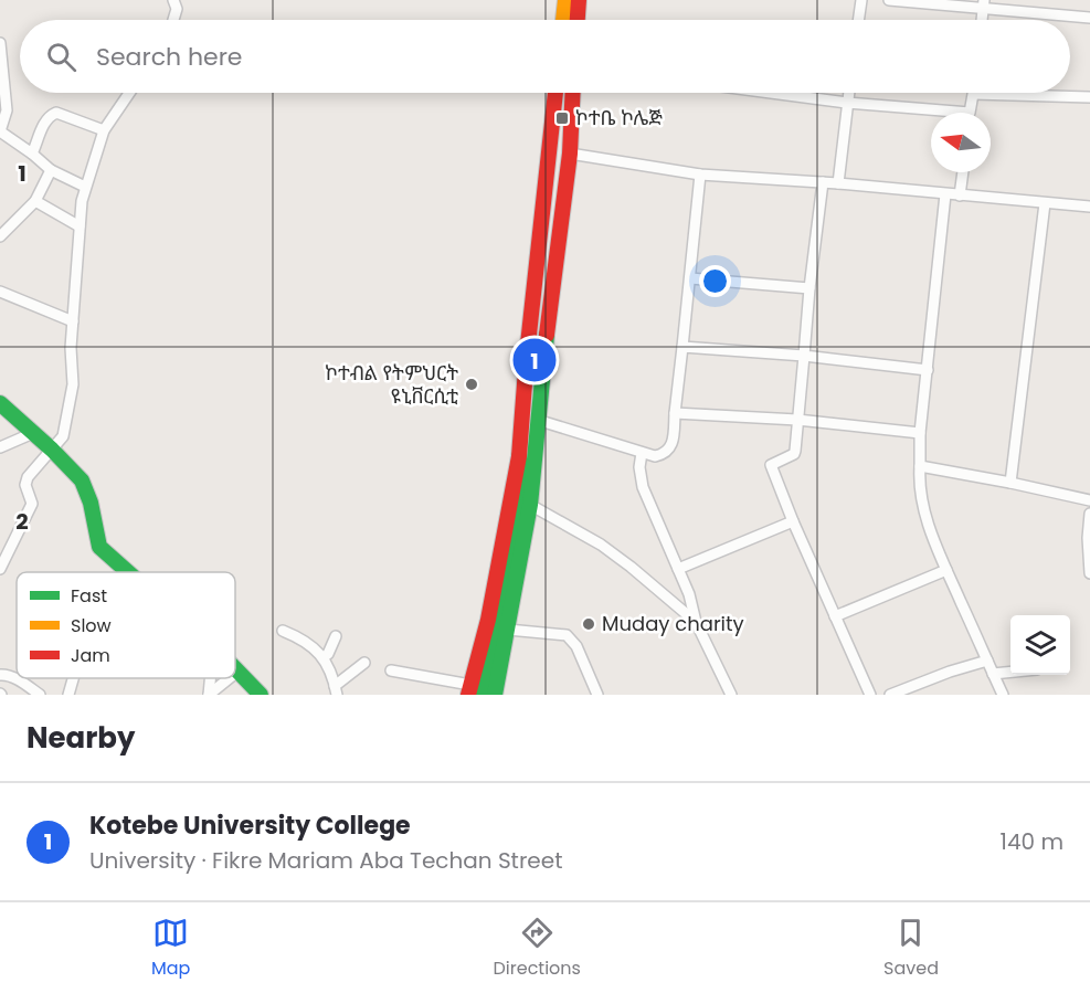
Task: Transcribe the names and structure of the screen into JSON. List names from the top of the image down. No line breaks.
{"places":{"transit":["ኮተቤ ኮሌጅ"],"other":["ኮተብል የትምህርት ዩኒቨርሲቲ","Muday charity"]},"legend":["Fast","Slow","Jam"],"north":"left","page":{"search":"Search here","pins":"1","heading":"Nearby","list":[{"mark":"1","name":"Kotebe University College","note":"University · Fikre Mariam Aba Techan Street","value":"140 m"}],"nav":["Map","Directions","Saved"]},"grid":{"rows":["1","2"]}}
